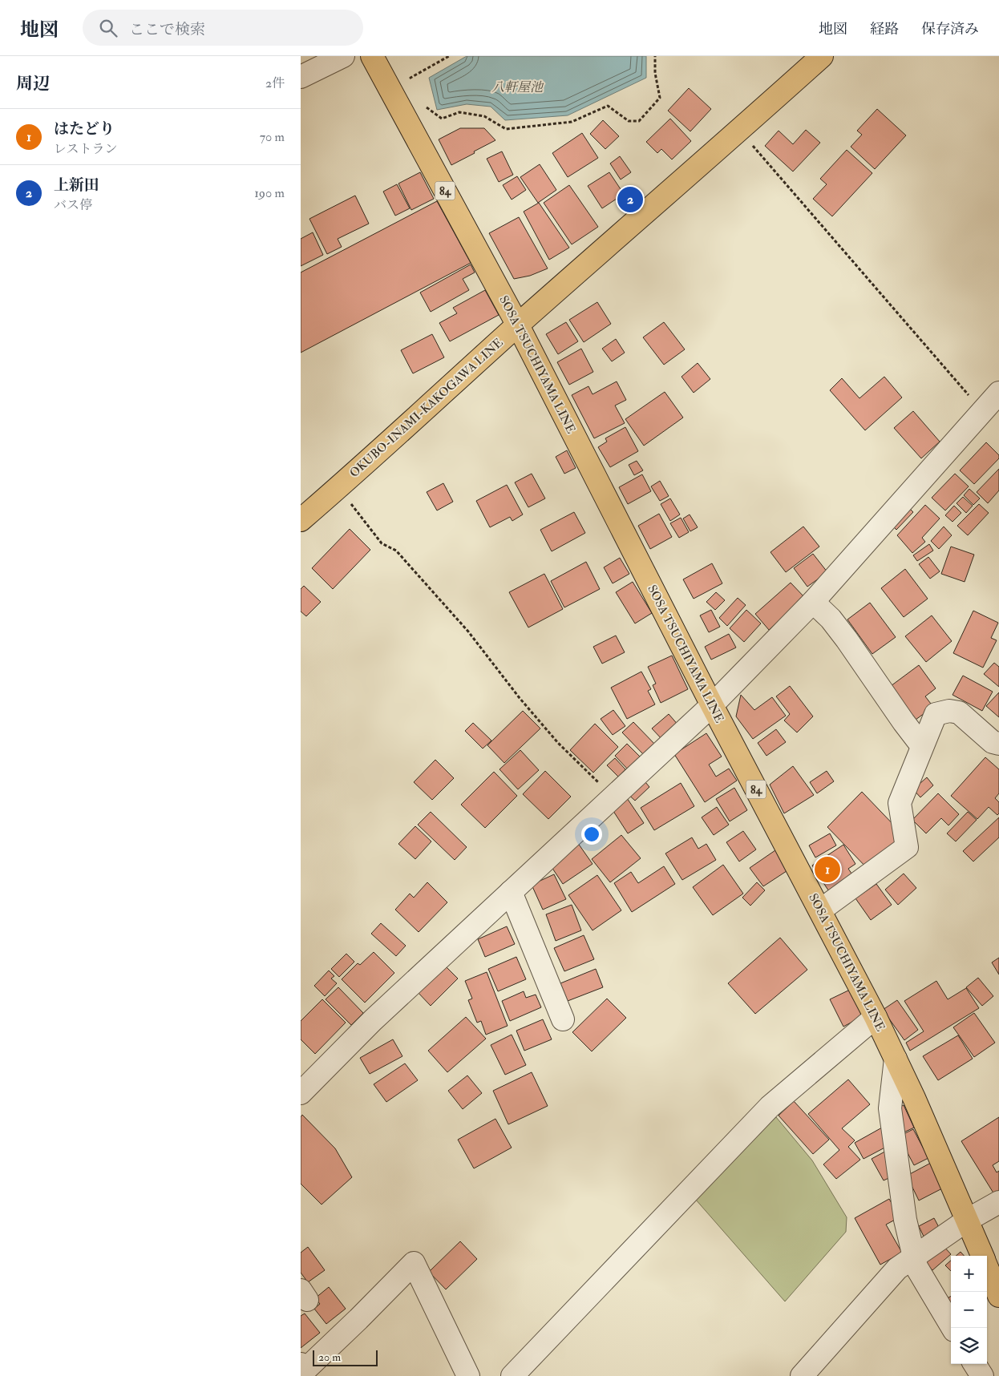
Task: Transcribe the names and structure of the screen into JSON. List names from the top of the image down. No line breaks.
{"streets":{"main road":["84","SOSA TSUCHIYAMA LINE","OKUBO-INAMI-KAKOGAWA LINE"]},"crossings":[["SOSA TSUCHIYAMA LINE","OKUBO-INAMI-KAKOGAWA LINE"]],"water":["八軒屋池"],"scale_bar":"20 m","page":{"header":"地図","search":"ここで検索","nav":["地図","経路","保存済み"],"heading":["周辺","2件"],"list":[{"mark":"1","name":"はたどり","note":"レストラン","value":"70 m"},{"mark":"2","name":"上新田","note":"バス停","value":"190 m"}],"pins":["2","1"],"map_buttons":["+","−"],"scale":"20 m"}}
